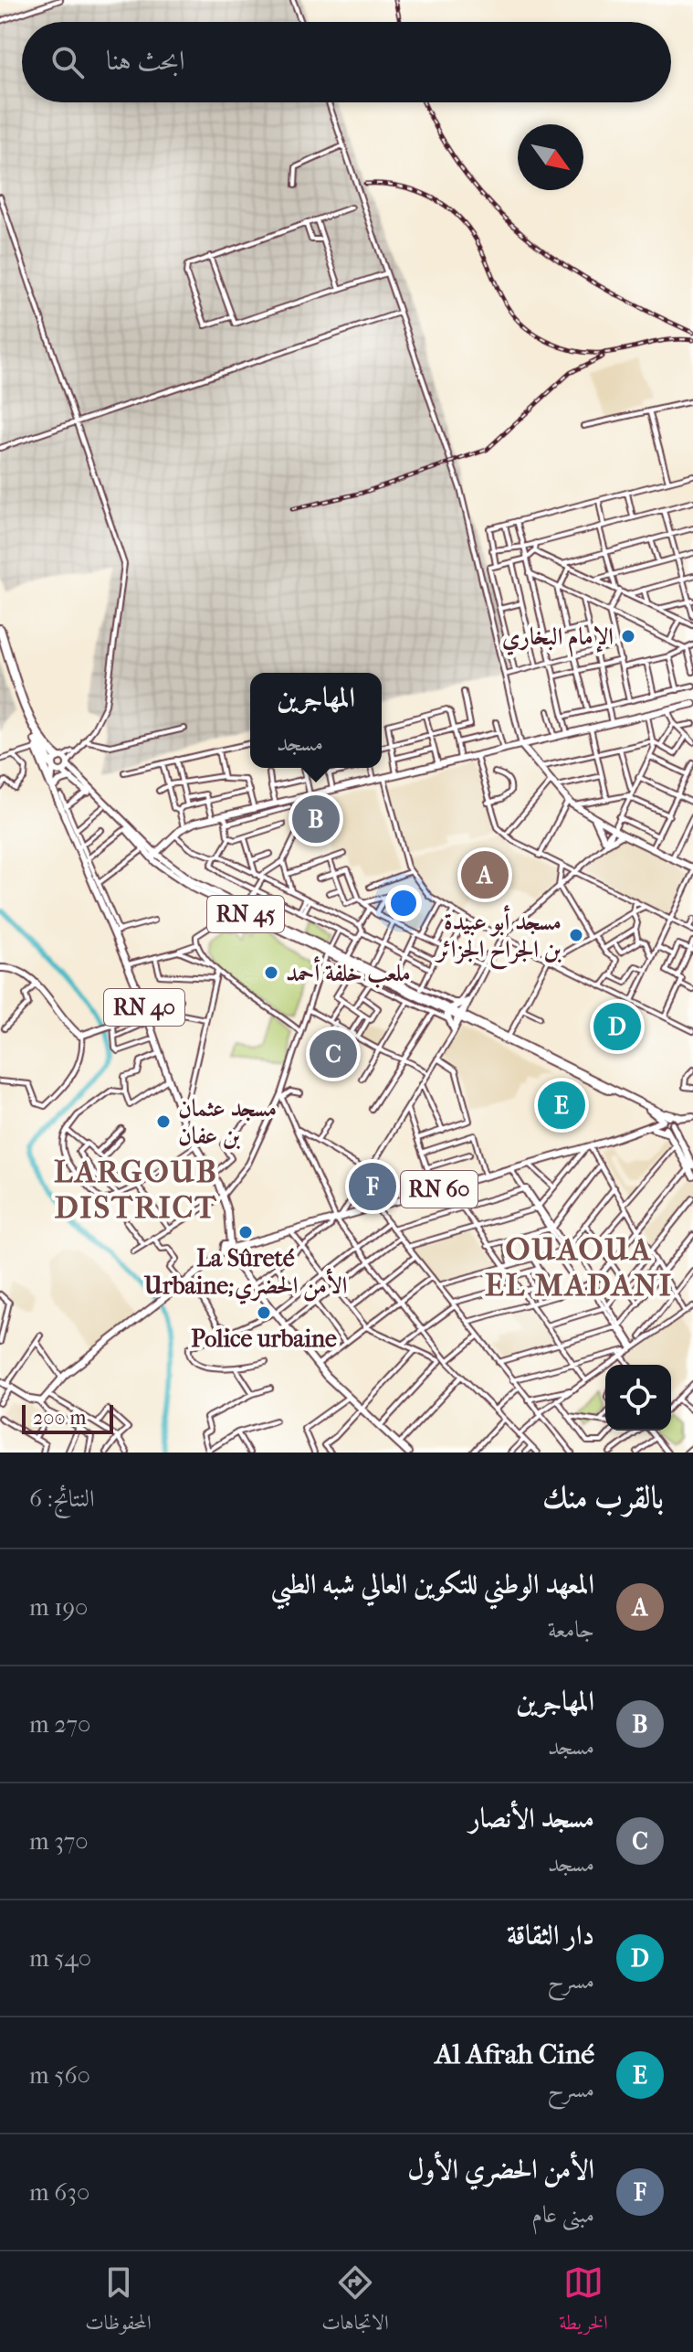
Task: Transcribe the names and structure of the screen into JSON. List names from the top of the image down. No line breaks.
{"streets":{"highway":["RN 45","RN 40"],"main road":["RN 60"]},"crossings":[["RN 45","RN 40"],["RN 45","RN 60"],["RN 40","RN 60"]],"districts":["LARGOUB DISTRICT","OUAOUA EL MADANI"],"places":["الإمام البخاري","مسجد أبو عبيدة بن الجراح الجزائر","ملعب خلفة أحمد","مسجد عثمان بن عفان","La Sûreté Urbaine;الأمن الحضري","Police urbaine"],"scale_bar":"200 m","north":"bottom right","page":{"search":"ابحث هنا","popup":["المهاجرين","مسجد"],"pins":["B","A","D","C","E","F"],"scale":"200 m","heading":["بالقرب منك","النتائج: 6"],"list":[{"mark":"A","name":"المعهد الوطني للتكوين العالي شبه الطبي","note":"جامعة","value":"190 m"},{"mark":"B","name":"المهاجرين","note":"مسجد","value":"270 m"},{"mark":"C","name":"مسجد الأنصار","note":"مسجد","value":"370 m"},{"mark":"D","name":"دار الثقاقة","note":"مسرح","value":"540 m"},{"mark":"E","name":"Al Afrah Ciné","note":"مسرح","value":"560 m"},{"mark":"F","name":"الأمن الحضري الأول","note":"مبنى عام","value":"630 m"}],"nav":["الخريطة","الاتجاهات","المحفوظات"]}}
